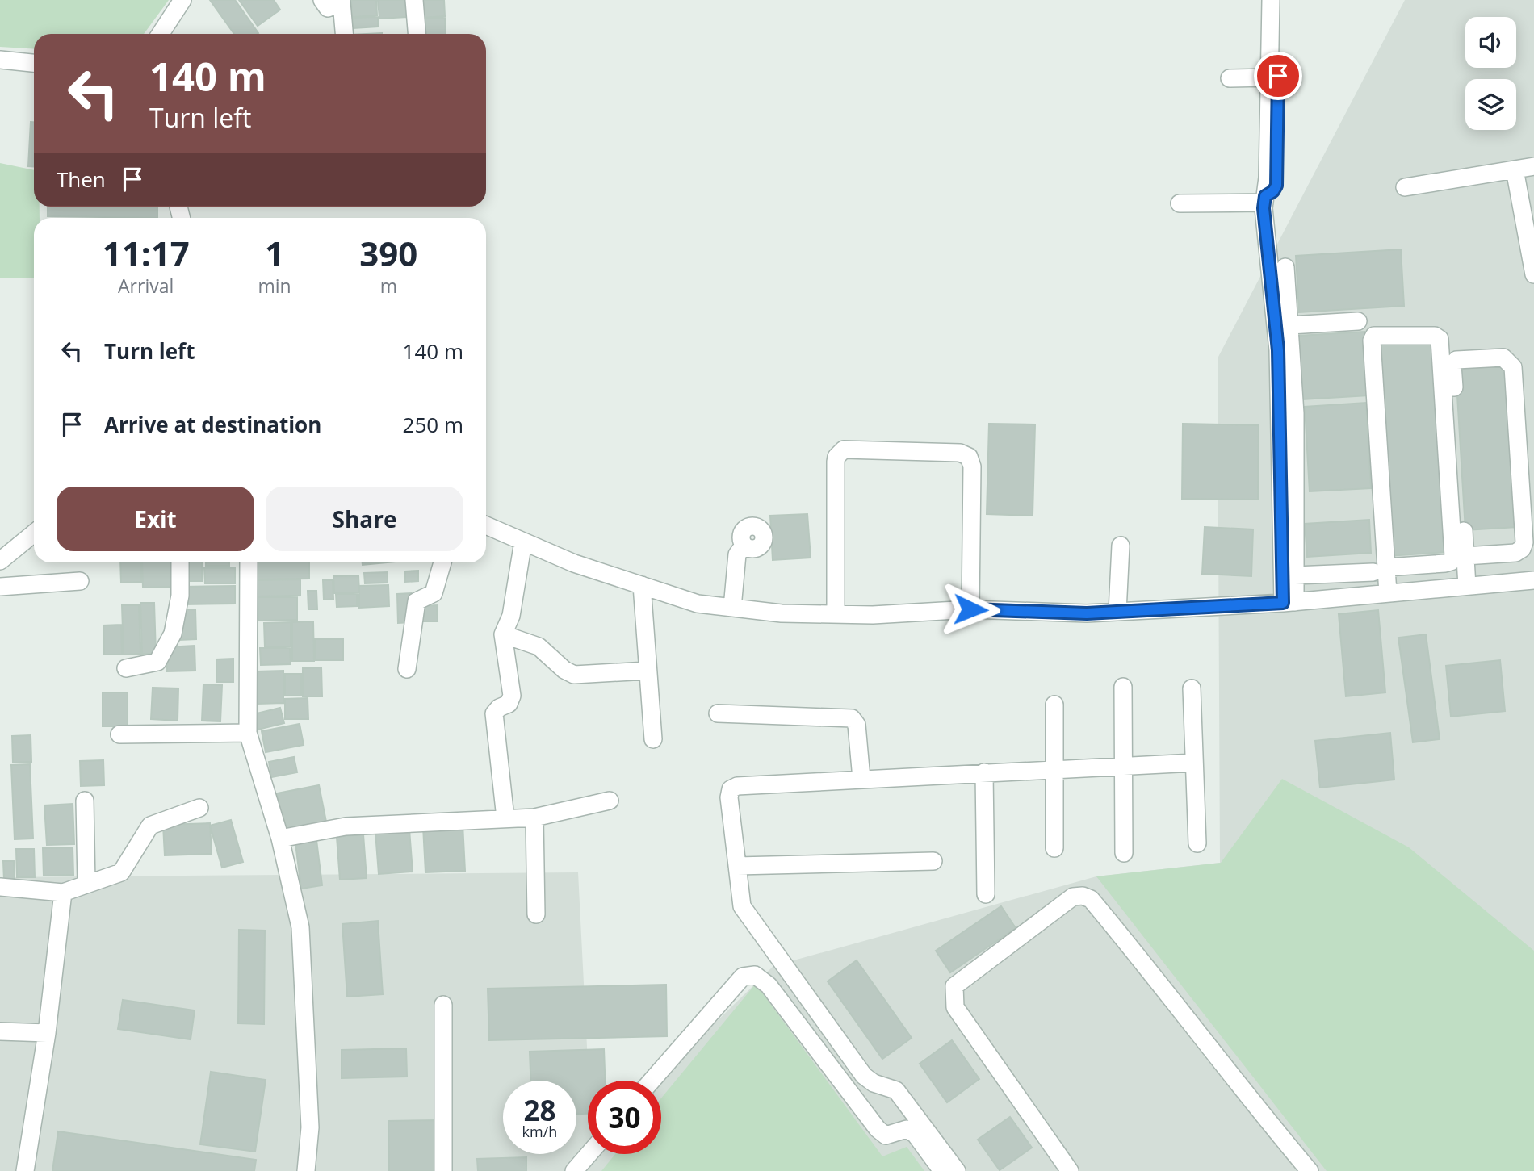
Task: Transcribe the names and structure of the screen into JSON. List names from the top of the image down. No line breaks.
{"page":{"turn":["140 m","Turn left"],"then":"Then","eta":["11:17","Arrival","1","min","390","m"],"list":[{"name":"Turn left","value":"140 m"},{"name":"Arrive at destination","value":"250 m"}],"buttons":["Exit","Share"],"speed":"28 km/h","limit":"30"}}
